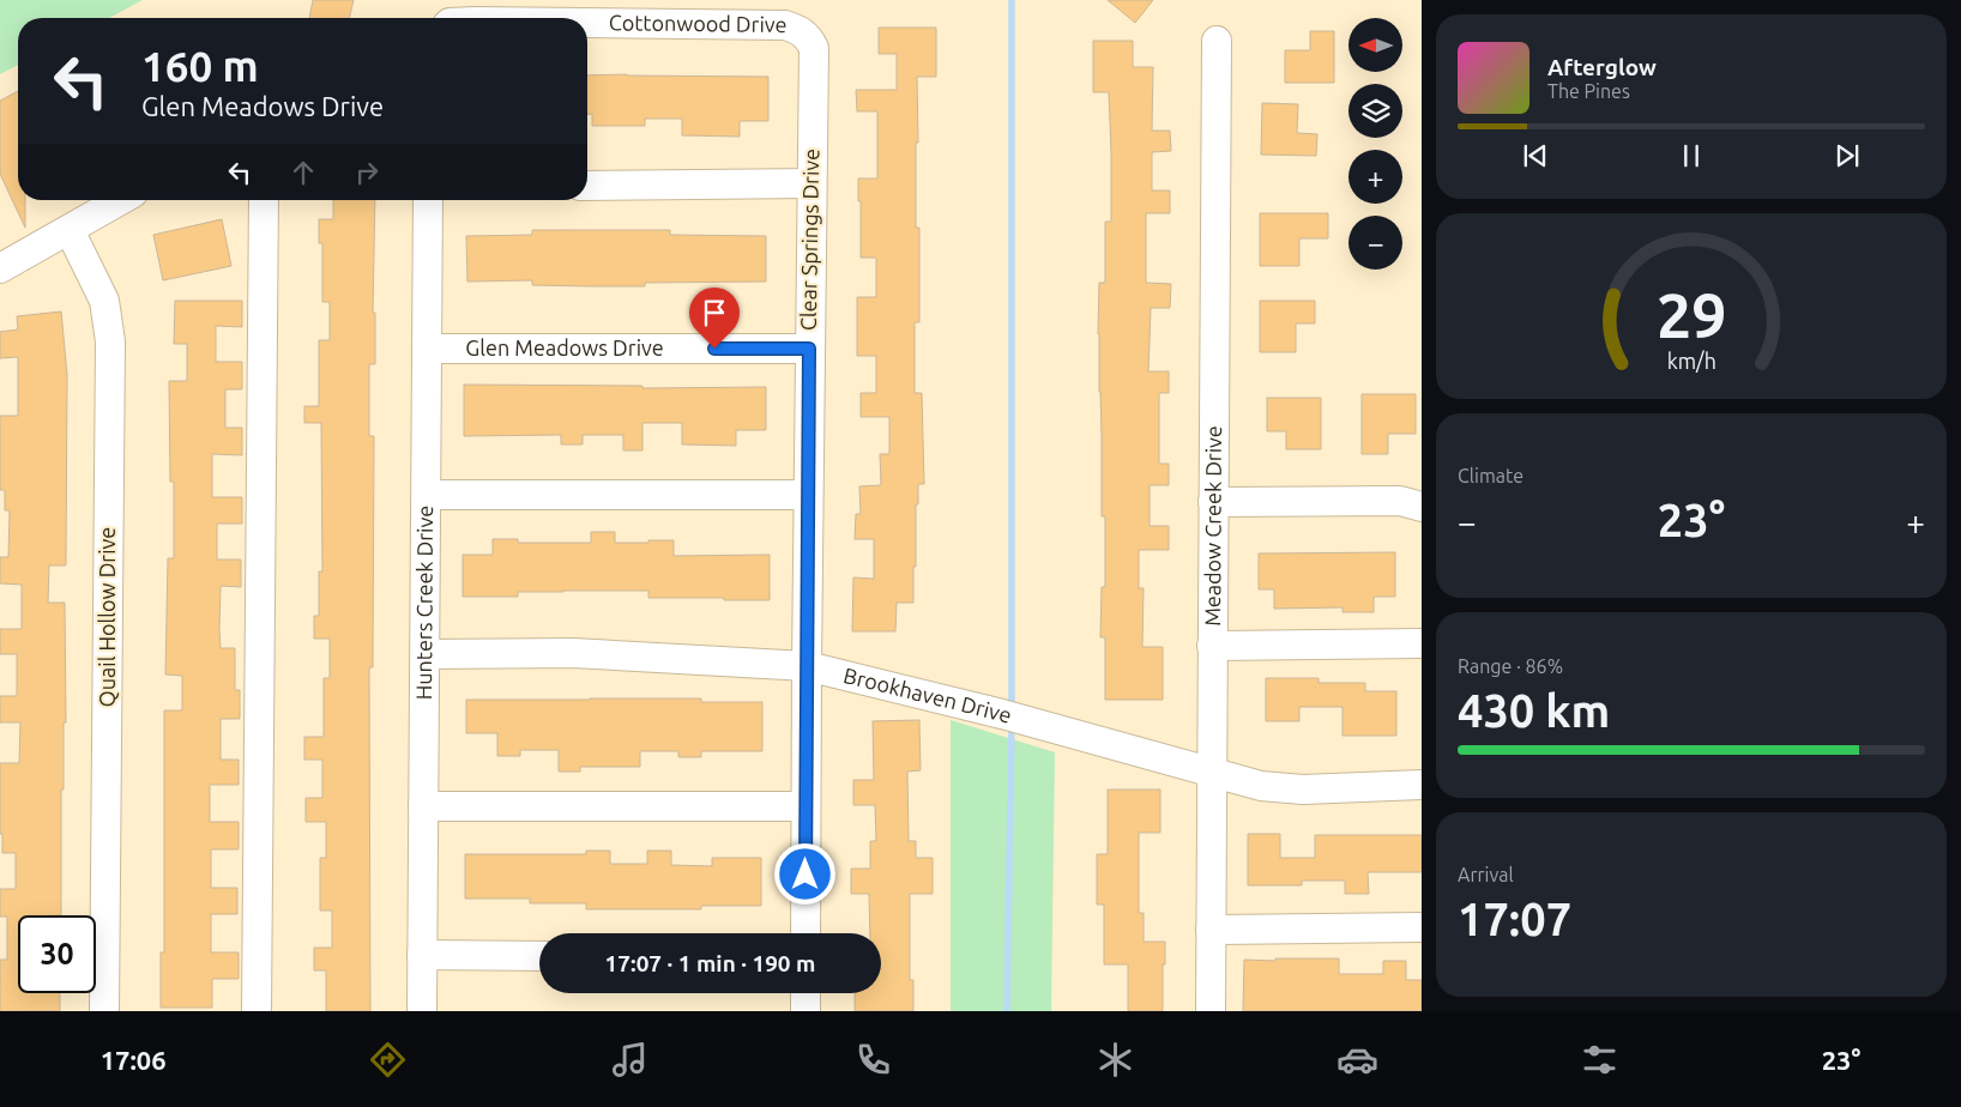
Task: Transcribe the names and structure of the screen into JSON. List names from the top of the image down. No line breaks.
{"streets":{"street":["Cottonwood Drive","Clear Springs Drive","Glen Meadows Drive","Meadow Creek Drive","Hunters Creek Drive","Quail Hollow Drive","Brookhaven Drive"]},"crossings":[["Cottonwood Drive","Clear Springs Drive"],["Clear Springs Drive","Glen Meadows Drive"],["Clear Springs Drive","Brookhaven Drive"],["Glen Meadows Drive","Hunters Creek Drive"],["Meadow Creek Drive","Brookhaven Drive"],["Hunters Creek Drive","Brookhaven Drive"]],"north":"left","page":{"map_buttons":["+","−"],"turn":["160 m","Glen Meadows Drive"],"song":["Afterglow","The Pines"],"tile":["Climate",["Range · 86%","430 km"],["Arrival","17:07"]],"heat":["−","23°","+"],"limit":"30","trip":"17:07 · 1 min · 190 m","tabs":["17:06","23°"],"gauge":["29","km/h"]}}
